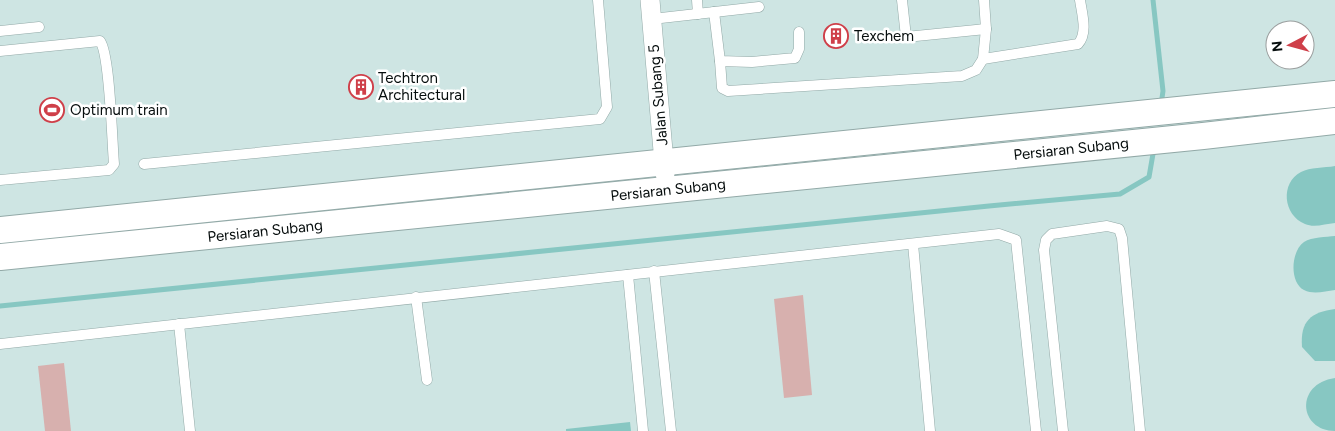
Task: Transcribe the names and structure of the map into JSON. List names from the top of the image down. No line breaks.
{"streets":{"street":["Jalan Subang 5","Persiaran Subang"]},"crossings":[["Jalan Subang 5","Persiaran Subang"]],"places":{"building":["Texchem","Techtron Architectural"],"sports":["Optimum train"]},"north":"left"}
